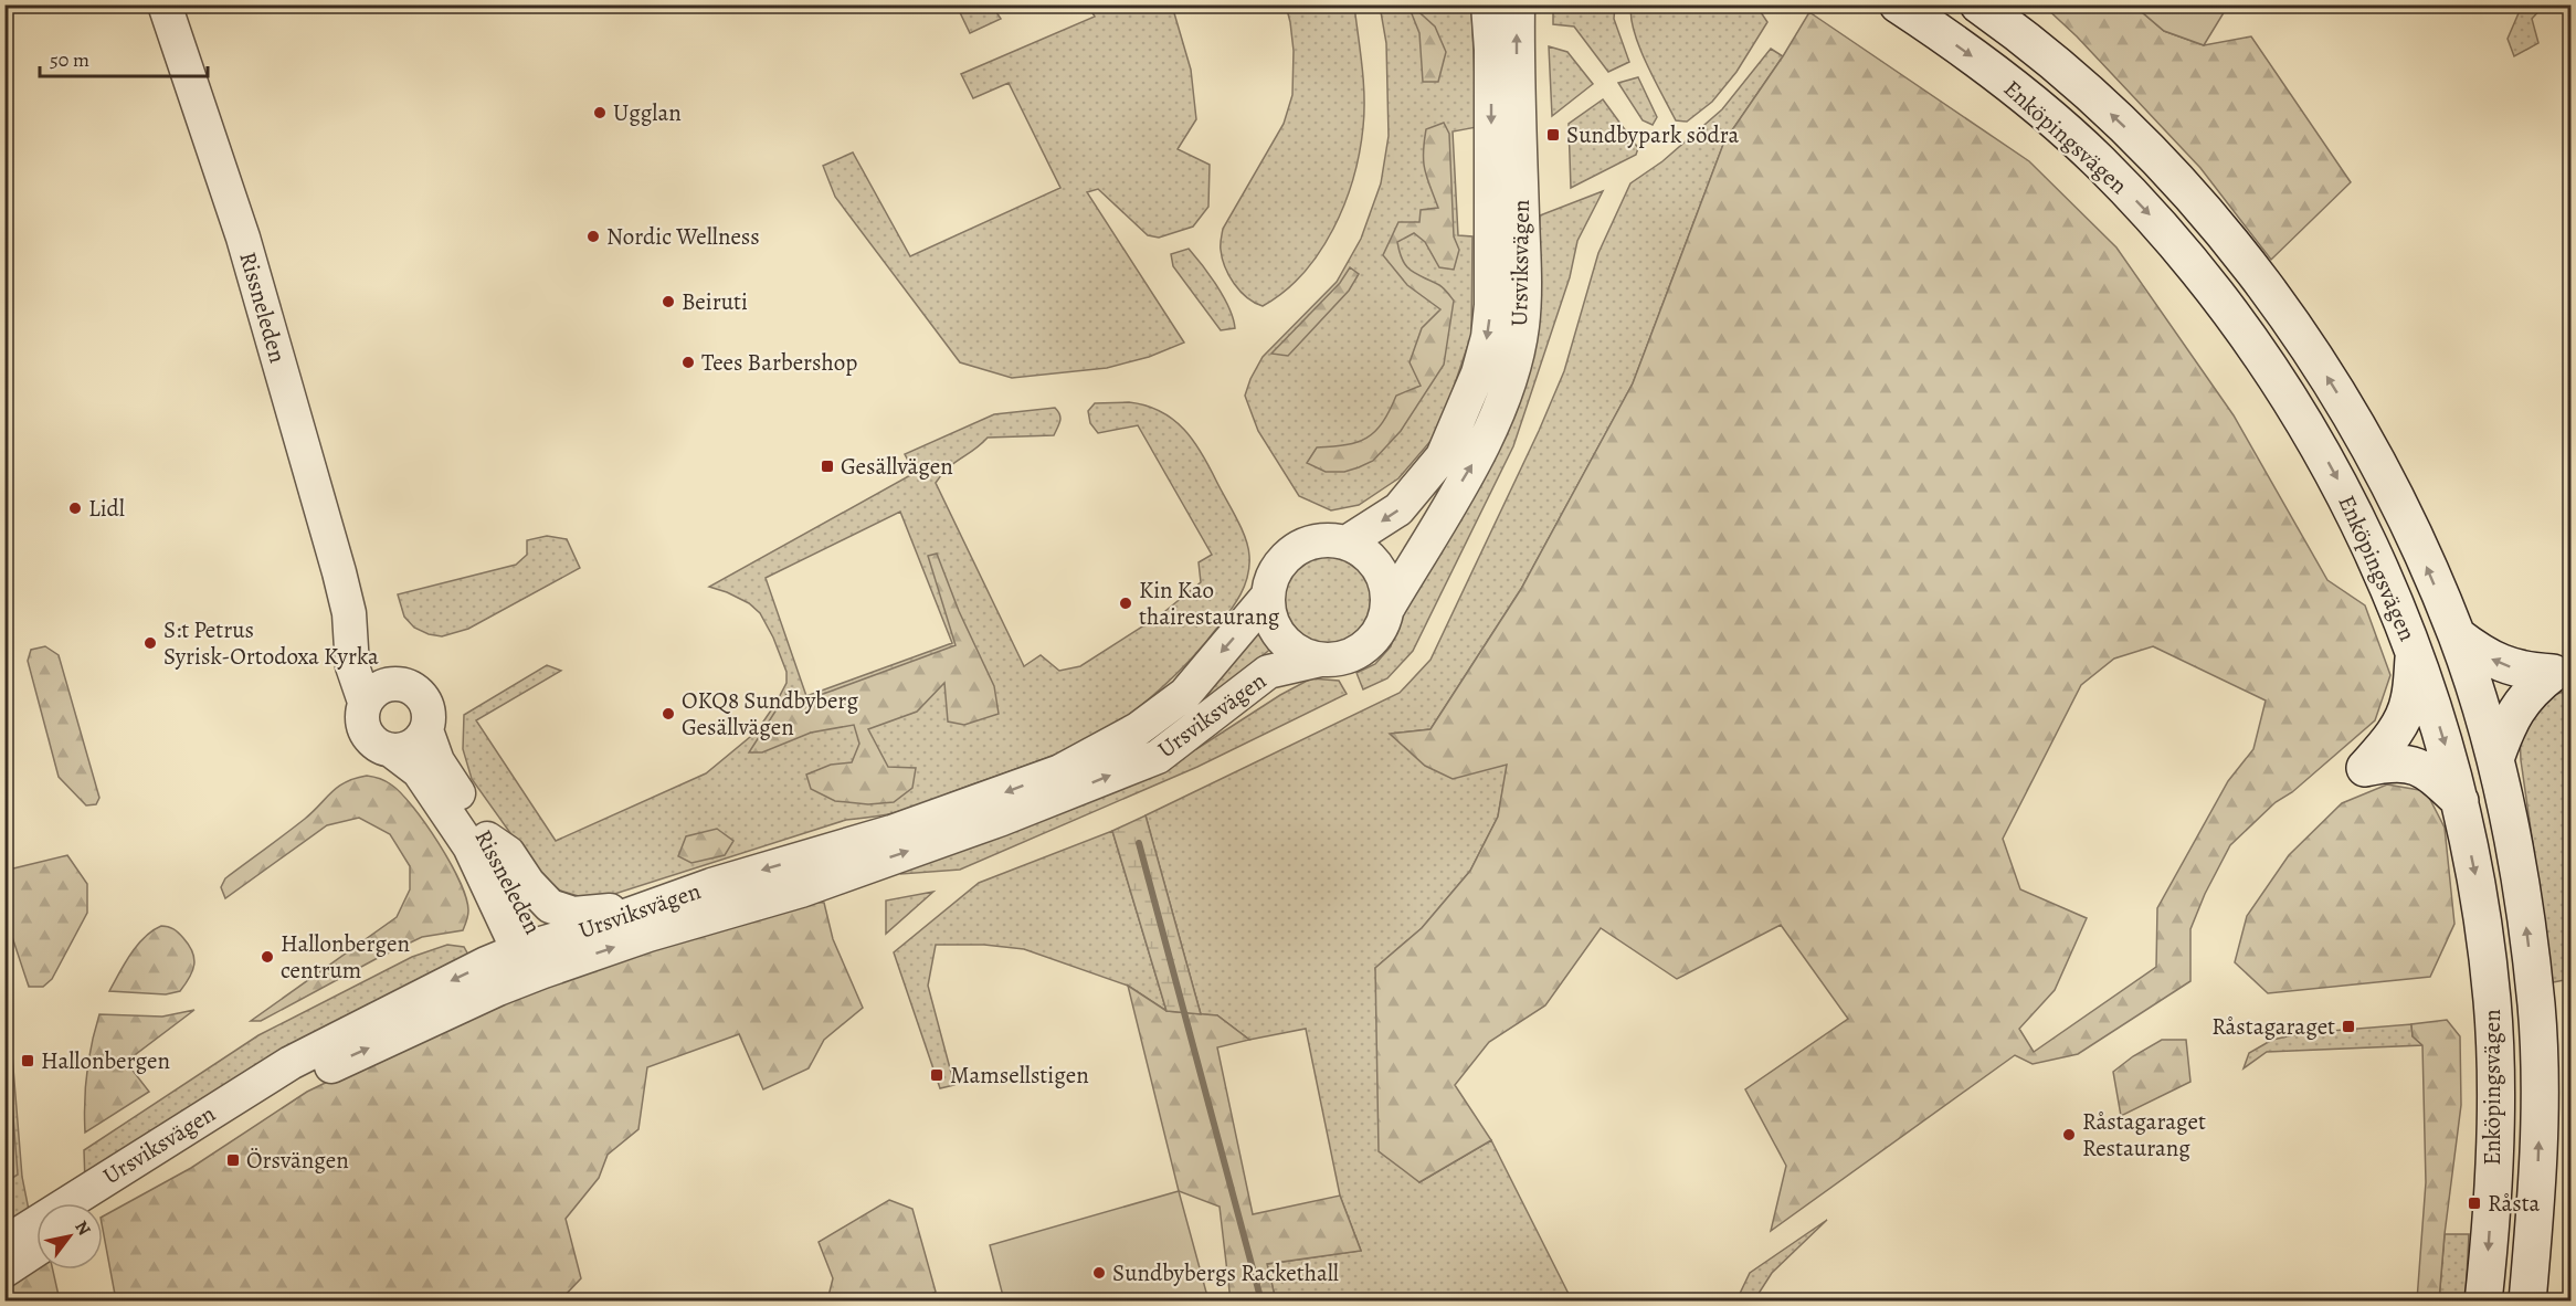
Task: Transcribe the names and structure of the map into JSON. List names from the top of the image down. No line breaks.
{"streets":{"main road":["Enköpingsvägen"],"street":["Ursviksvägen","Rissneleden"]},"crossings":[["Ursviksvägen","Rissneleden"]],"places":{"other":["Ugglan","Nordic Wellness","Beiruti","Tees Barbershop","Lidl","Kin Kao thairestaurang","S:t Petrus Syrisk-Ortodoxa Kyrka","OKQ8 Sundbyberg Gesällvägen","Hallonbergen centrum","Råstagaraget Restaurang","Sundbybergs Rackethall"],"transit":["Sundbypark södra","Gesällvägen","Råstagaraget","Hallonbergen","Mamsellstigen","Örsvängen","Råsta"]},"scale_bar":"50 m","north":"top right"}
